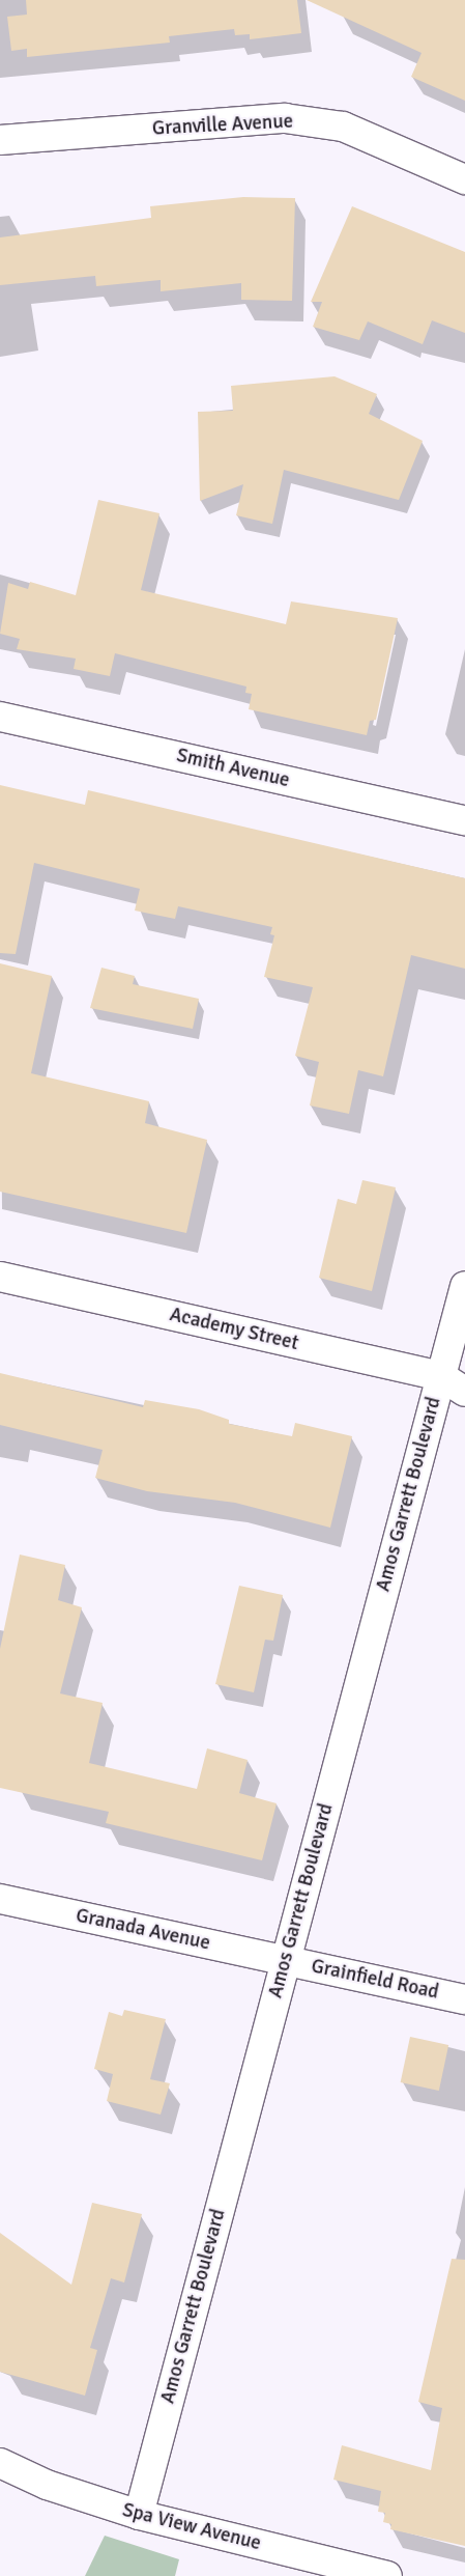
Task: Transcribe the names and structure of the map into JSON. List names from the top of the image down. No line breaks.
{"streets":{"street":["Granville Avenue","Smith Avenue","Academy Street","Amos Garrett Boulevard","Granada Avenue","Grainfield Road","Spa View Avenue"]},"crossings":[["Academy Street","Amos Garrett Boulevard"],["Amos Garrett Boulevard","Granada Avenue"],["Amos Garrett Boulevard","Grainfield Road"],["Amos Garrett Boulevard","Spa View Avenue"],["Granada Avenue","Grainfield Road"]]}
